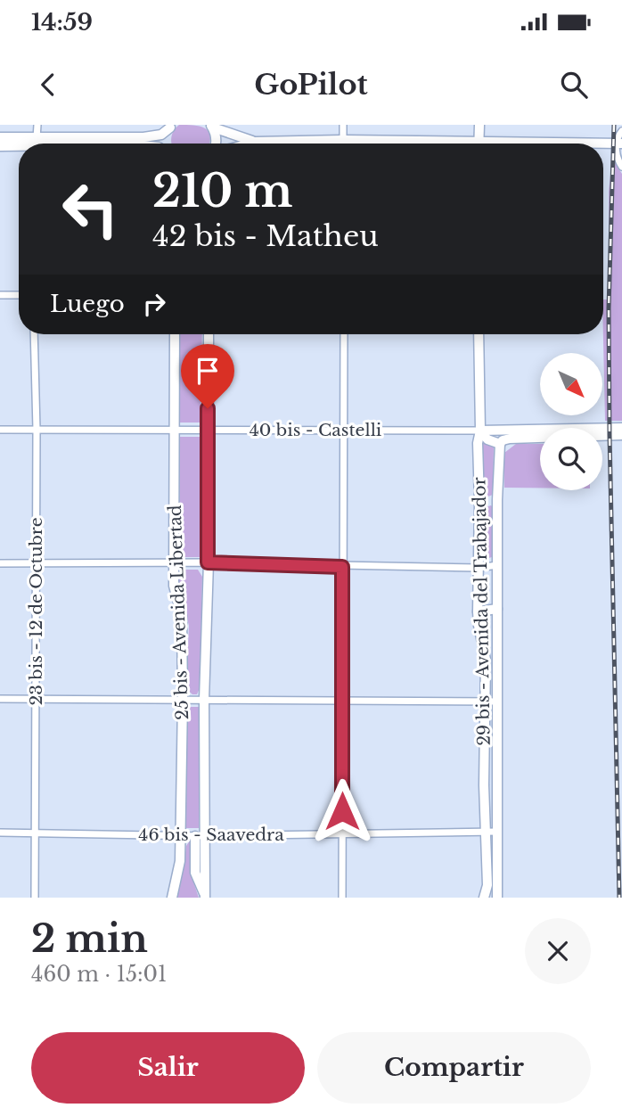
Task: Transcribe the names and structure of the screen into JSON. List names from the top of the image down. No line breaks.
{"streets":{"main road":["40 bis - Castelli","29 bis - Avenida del Trabajador","25 bis - Avenida Libertad"],"street":["23 bis - 12 de Octubre","46 bis - Saavedra"]},"crossings":[["40 bis - Castelli","23 bis - 12 de Octubre"],["40 bis - Castelli","29 bis - Avenida del Trabajador"],["40 bis - Castelli","25 bis - Avenida Libertad"],["23 bis - 12 de Octubre","46 bis - Saavedra"],["29 bis - Avenida del Trabajador","46 bis - Saavedra"],["25 bis - Avenida Libertad","46 bis - Saavedra"]],"north":"bottom right","page":{"status":"14:59","header":"GoPilot","turn":["210 m","42 bis - Matheu"],"then":"Luego","heading":["2 min","460 m · 15:01"],"buttons":["Salir","Compartir"]}}
